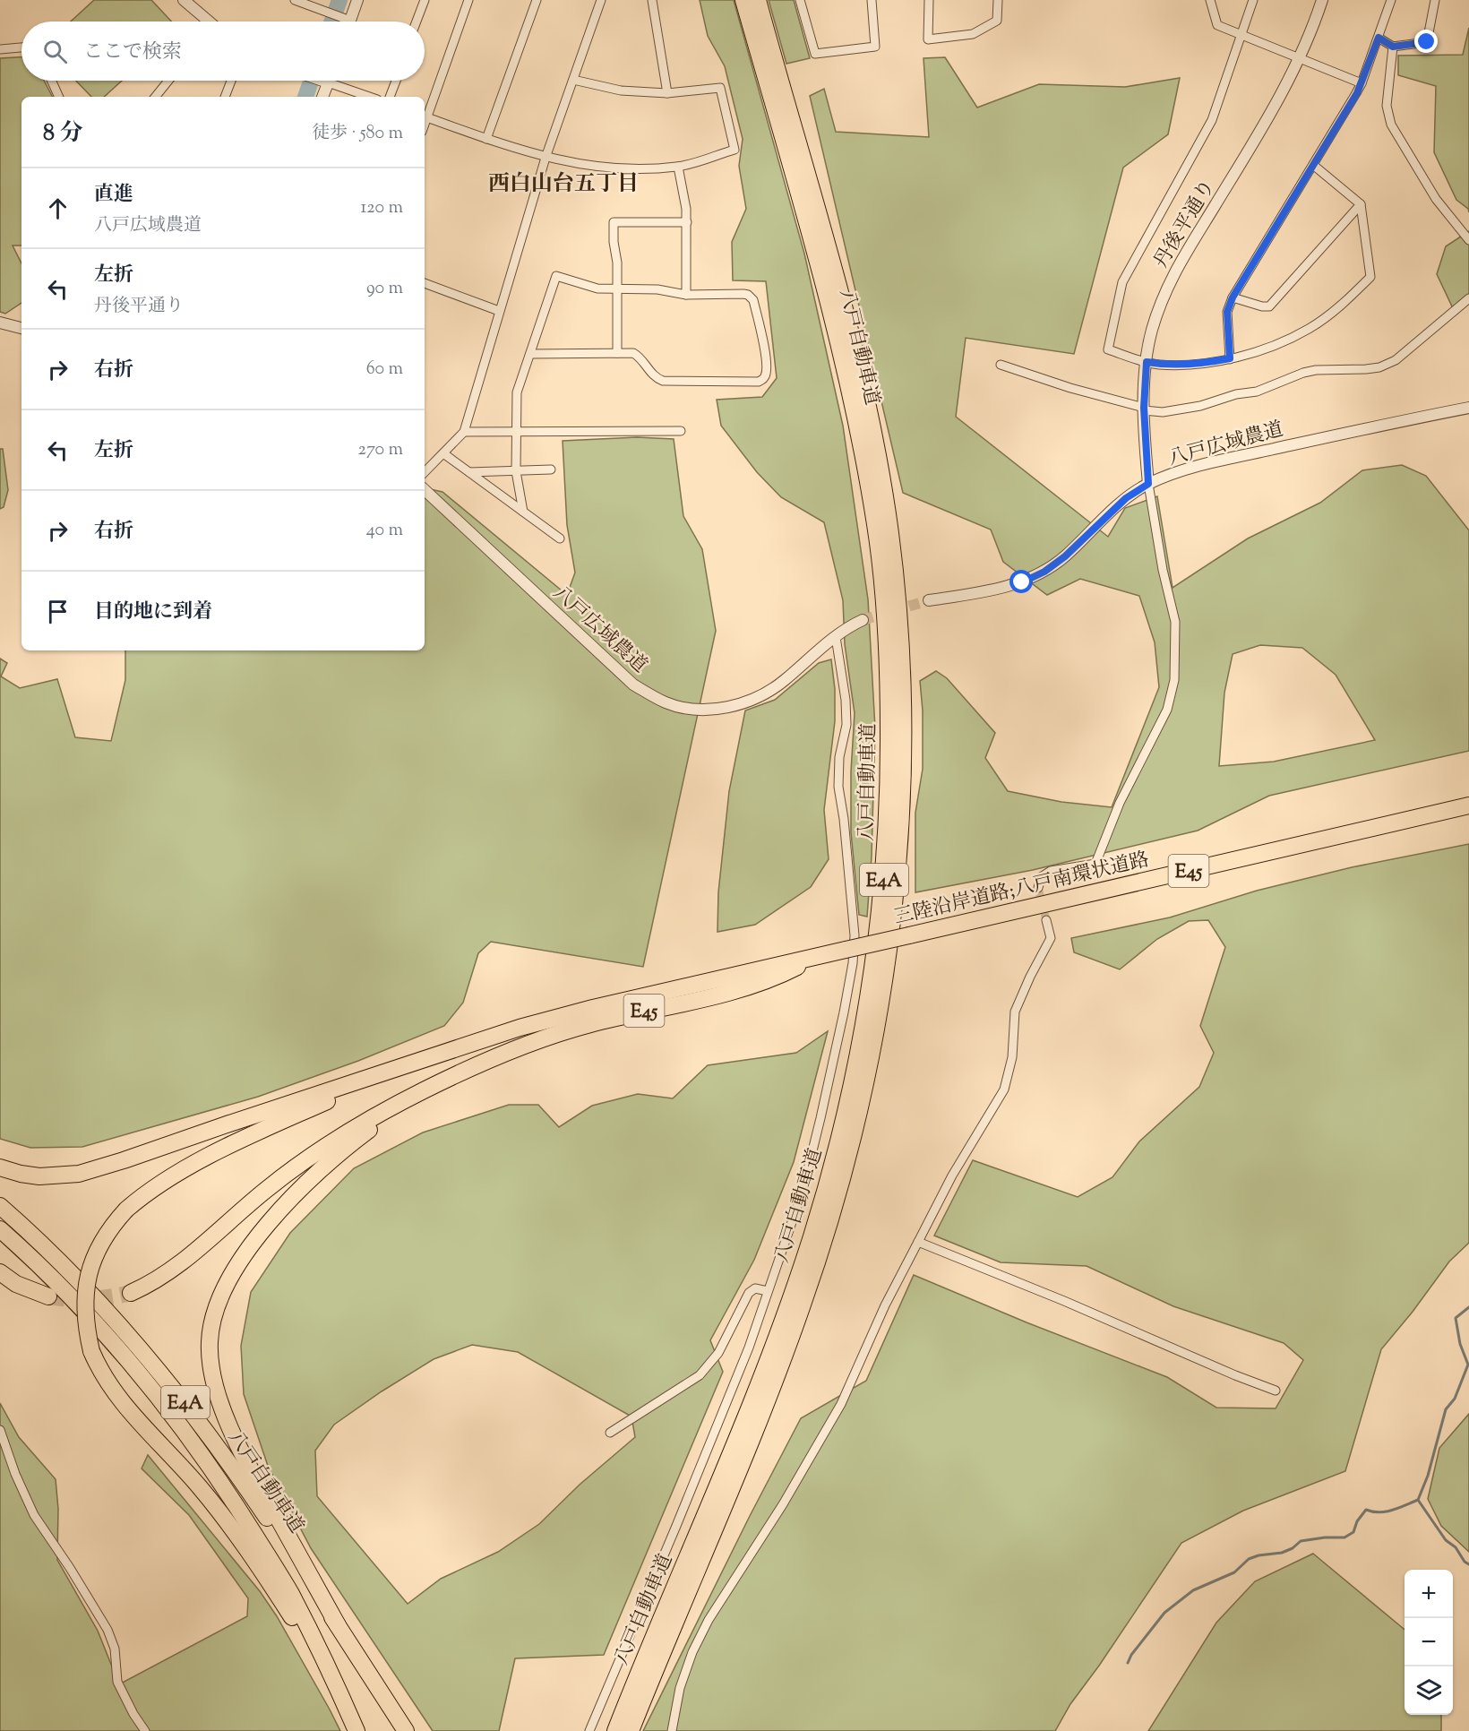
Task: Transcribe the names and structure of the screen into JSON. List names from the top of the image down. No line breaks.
{"streets":{"highway":["八戸自動車道","E45","E4A","三陸沿岸道路;八戸南環状道路"],"street":["丹後平通り","八戸広域農道"]},"crossings":[["丹後平通り","八戸広域農道"]],"districts":["西白山台五丁目"],"page":{"search":"ここで検索","heading":["8 分","徒歩 · 580 m"],"list":[["直進","八戸広域農道","120 m"],["左折","丹後平通り","90 m"],["右折","60 m"],["左折","270 m"],["右折","40 m"],"目的地に到着"],"map_buttons":["+","−"]}}
